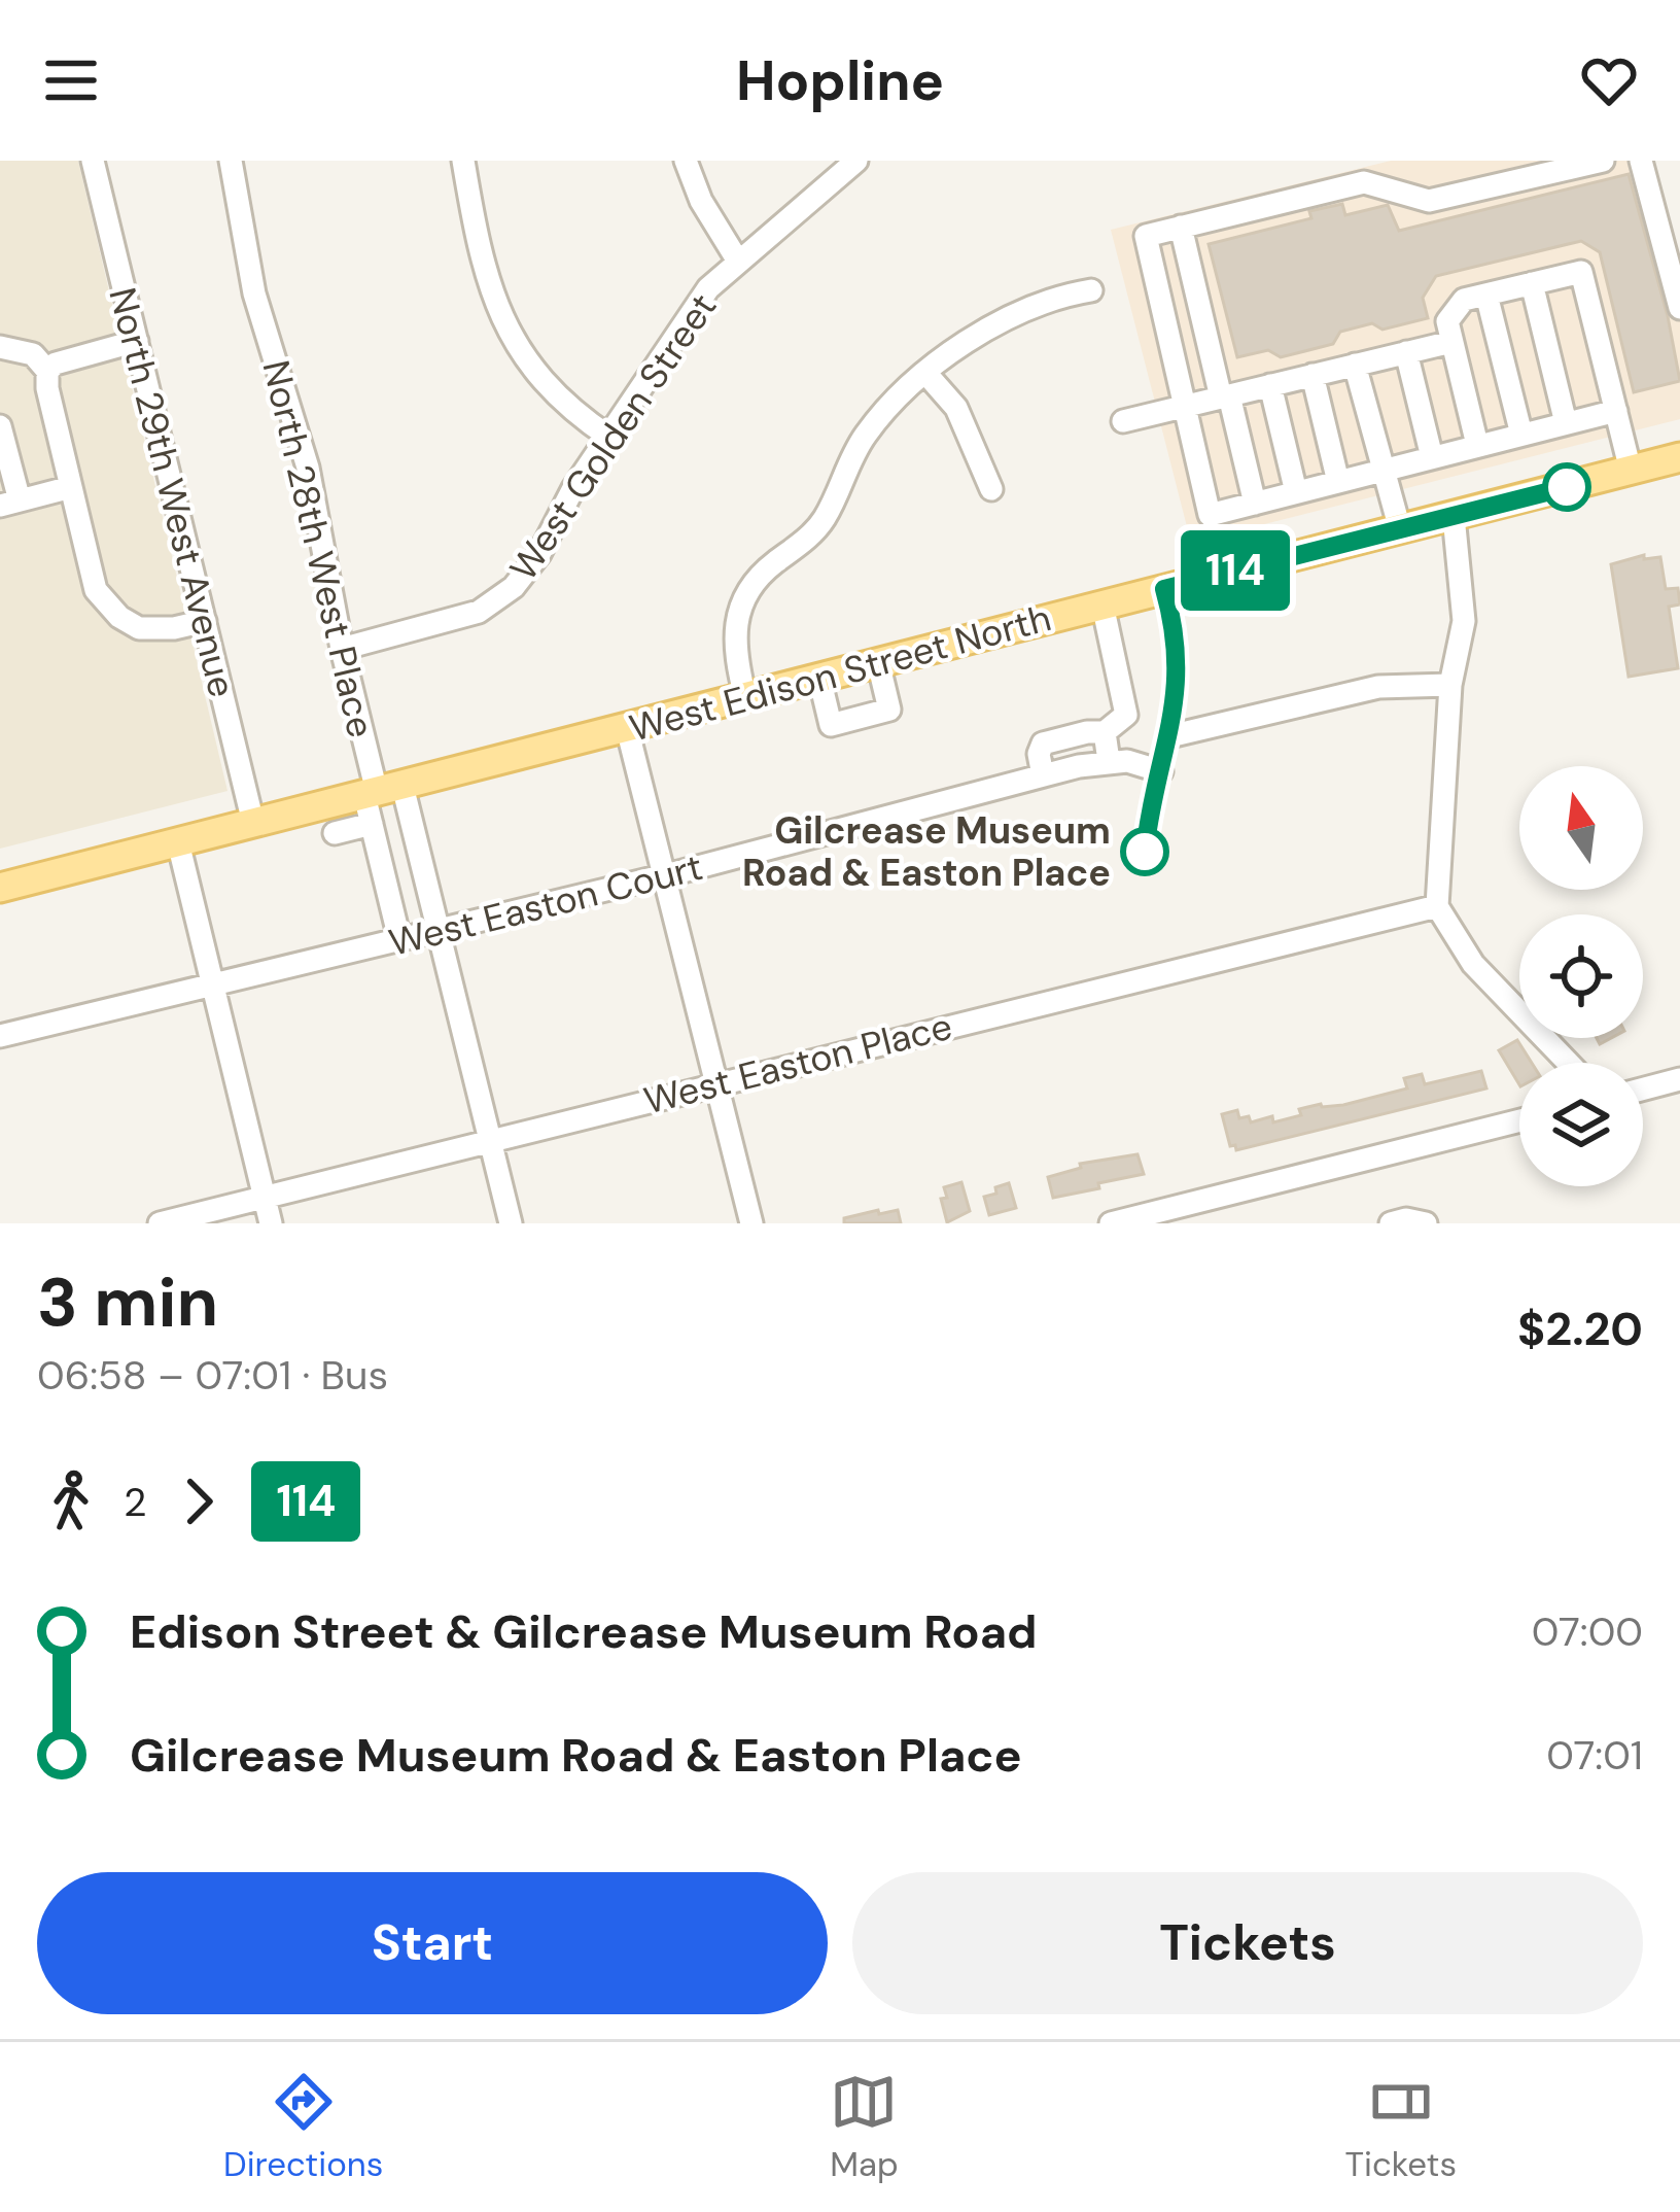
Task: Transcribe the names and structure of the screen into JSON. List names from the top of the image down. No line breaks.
{"streets":{"main road":["West Edison Street North"],"street":["West Golden Street","North 29th West Avenue","North 28th West Place","West Easton Court","West Easton Place"]},"crossings":[["West Golden Street","North 28th West Place"],["North 29th West Avenue","West Edison Street North"],["North 28th West Place","West Edison Street North"]],"places":["Gilcrease Museum Road & Easton Place"],"lines":["bus line 114"],"north":"top","page":{"header":"Hopline","on_map":"114","heading":["3 min","06:58 – 07:01 · Bus","$2.20"],"legs":["2","114"],"list":[{"name":"Edison Street & Gilcrease Museum Road","value":"07:00"},{"name":"Gilcrease Museum Road & Easton Place","value":"07:01"}],"buttons":["Start","Tickets"],"tabs":["Directions","Map","Tickets"]}}
